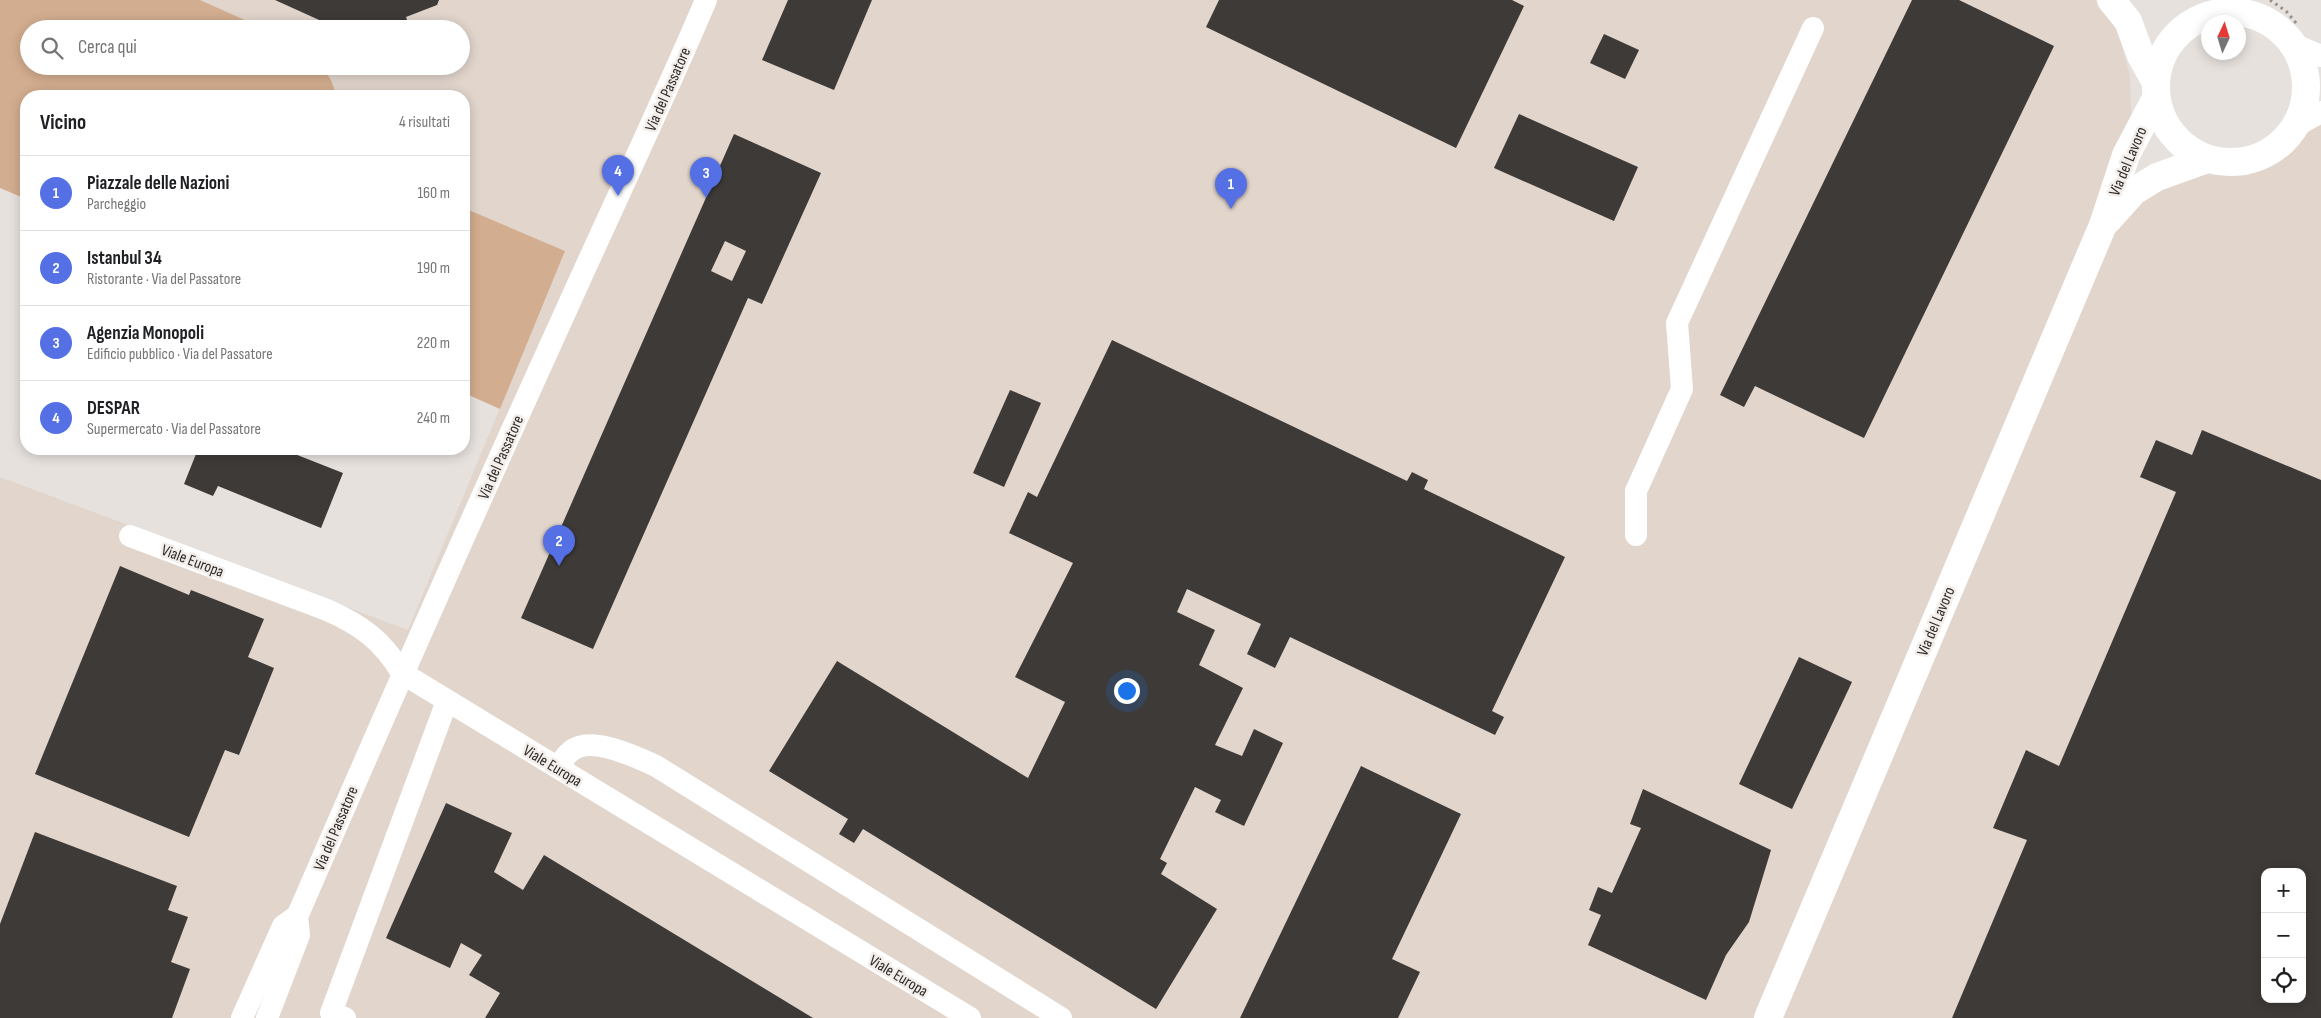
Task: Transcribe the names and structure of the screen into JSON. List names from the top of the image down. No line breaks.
{"streets":{"main road":["Via del Lavoro"],"street":["Via del Passatore","Viale Europa"]},"crossings":[["Via del Passatore","Viale Europa"]],"north":"top","page":{"search":"Cerca qui","heading":["Vicino","4 risultati"],"pins":["4","3","1","2"],"list":[{"mark":"1","name":"Piazzale delle Nazioni","note":"Parcheggio","value":"160 m"},{"mark":"2","name":"Istanbul 34","note":"Ristorante · Via del Passatore","value":"190 m"},{"mark":"3","name":"Agenzia Monopoli","note":"Edificio pubblico · Via del Passatore","value":"220 m"},{"mark":"4","name":"DESPAR","note":"Supermercato · Via del Passatore","value":"240 m"}],"map_buttons":["+","−"]}}
